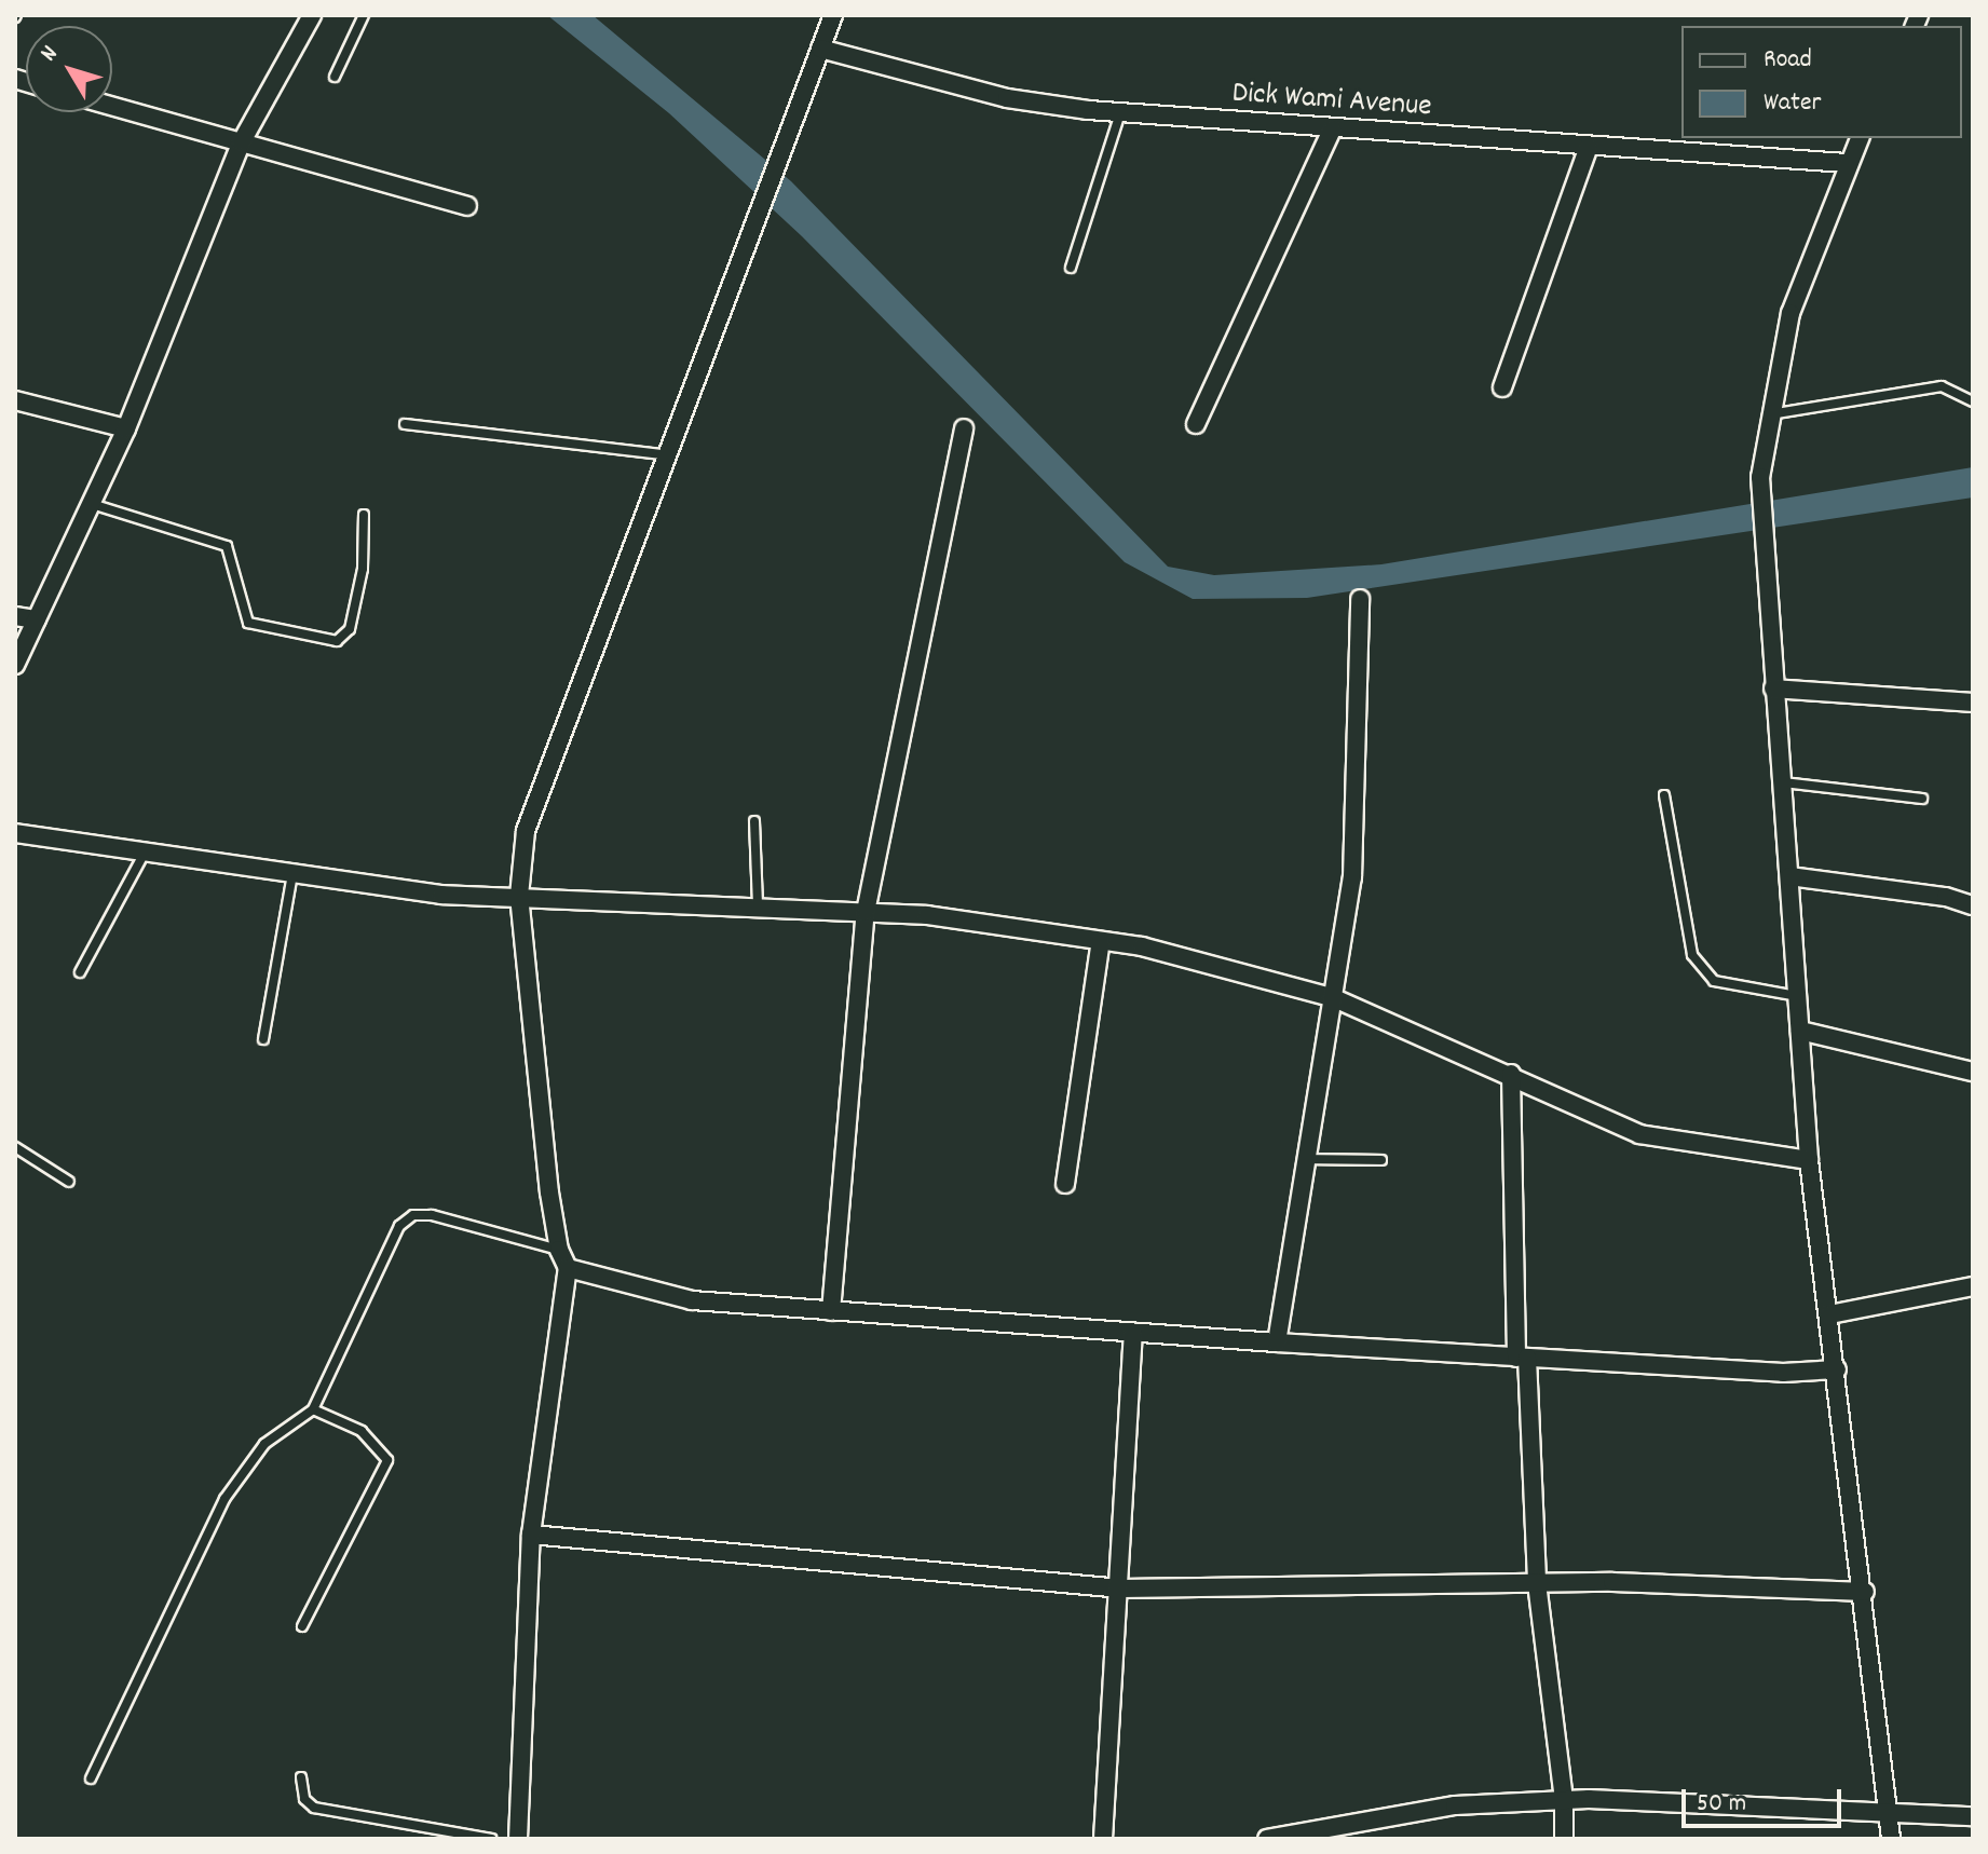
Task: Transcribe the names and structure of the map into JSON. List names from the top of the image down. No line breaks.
{"streets":{"street":["Dick Wami Avenue"]},"legend":["Road","Water"],"scale_bar":"50 m","north":"top left"}
